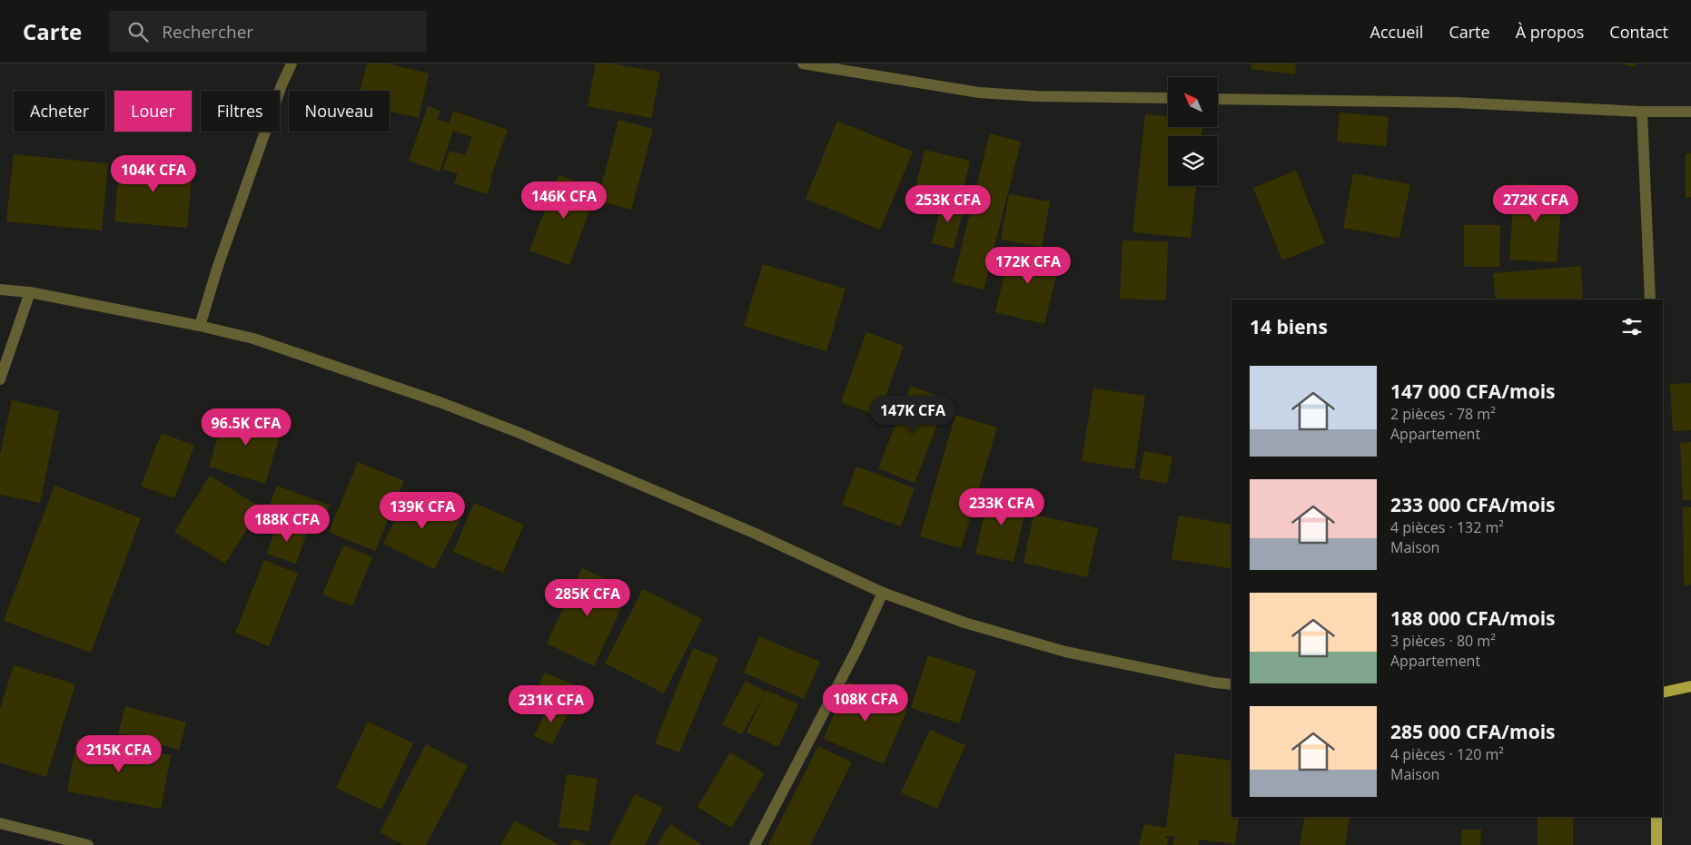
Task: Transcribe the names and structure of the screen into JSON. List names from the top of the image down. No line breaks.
{"north":"top left","page":{"header":"Carte","search":"Rechercher","nav":["Accueil","Carte","À propos","Contact"],"chip":["Acheter","Louer","Filtres","Nouveau"],"price":["104K CFA","146K CFA","253K CFA","272K CFA","172K CFA","147K CFA","96.5K CFA","233K CFA","139K CFA","188K CFA","285K CFA","108K CFA","231K CFA","215K CFA"],"heading":"14 biens","list":[{"name":"147 000 CFA/mois","note":"2 pièces · 78 m² · Appartement"},{"name":"233 000 CFA/mois","note":"4 pièces · 132 m² · Maison"},{"name":"188 000 CFA/mois","note":"3 pièces · 80 m² · Appartement"},{"name":"285 000 CFA/mois","note":"4 pièces · 120 m² · Maison"}]}}
